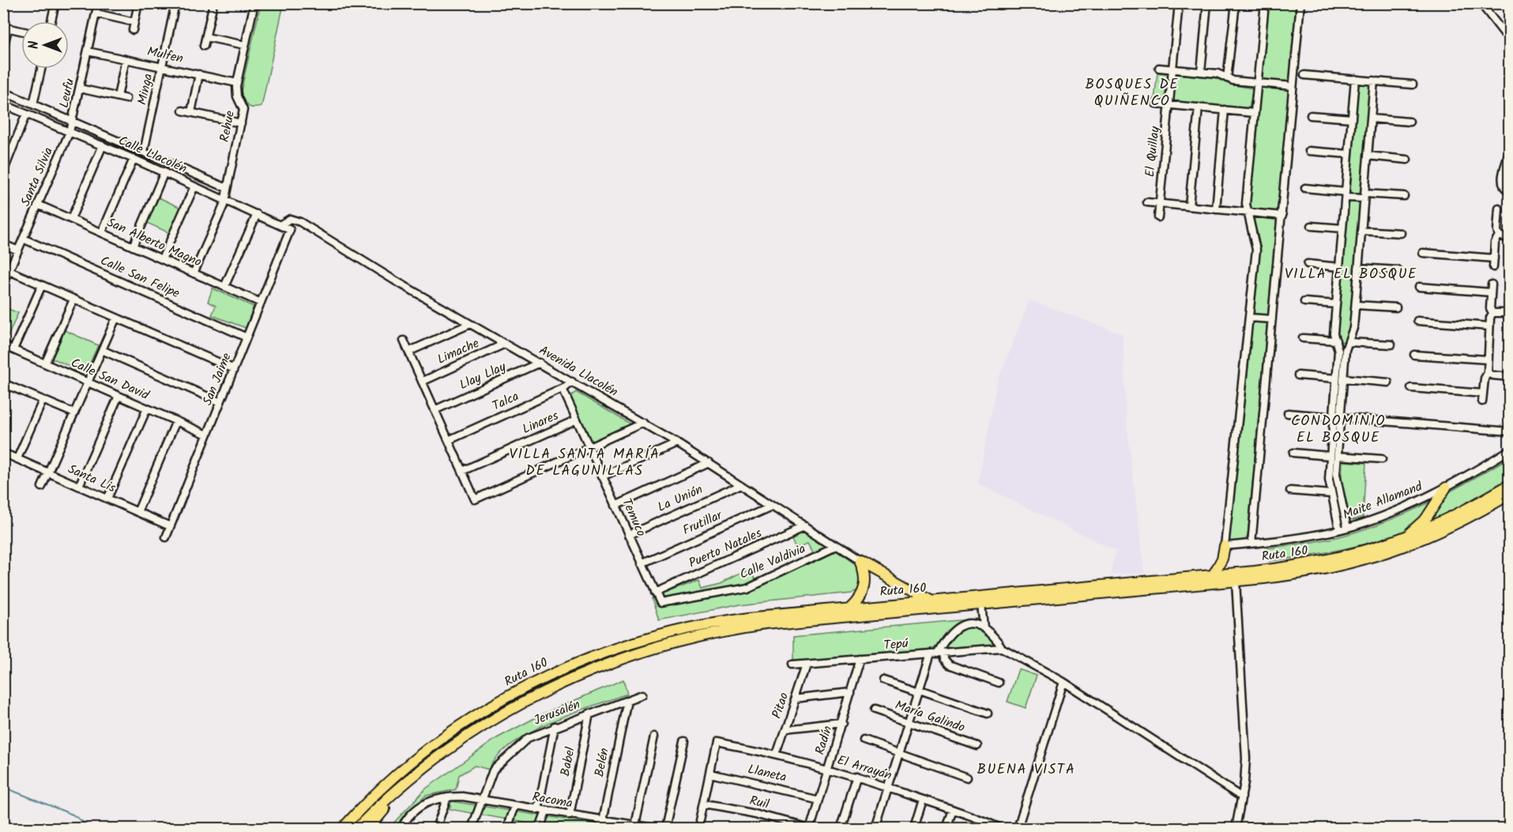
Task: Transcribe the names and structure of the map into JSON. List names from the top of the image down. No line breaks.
{"streets":{"highway":["Ruta 160"],"street":["Mulfen","Minga","Leufu","Rehue","El Quillay","Calle Llacolén","Santa Silvia","San Alberto Magno","Calle San Felipe","Limache","Avenida Llacolén","Llay Llay","Calle San David","San Jaime","Talca","Linares","Santa Lis","La Unión","Maite Allamand","Temuco","Frutillar","Puerto Natales","Calle Valdivia","Tepú","Pitao","Jerusalén","María Galindo","Radín","Babel","Belén","El Arrayán","Llaneta","Racoma","Ruil"]},"crossings":[["Mulfen","Minga"],["Mulfen","Leufu"],["Mulfen","Rehue"],["Minga","Calle Llacolén"],["Leufu","Calle Llacolén"],["Leufu","Santa Silvia"],["Rehue","Calle Llacolén"],["Rehue","San Alberto Magno"],["Calle Llacolén","Santa Silvia"],["Calle Llacolén","Avenida Llacolén"],["Calle Llacolén","San Jaime"],["Santa Silvia","San Alberto Magno"],["Santa Silvia","Calle San Felipe"],["San Alberto Magno","San Jaime"],["Calle San Felipe","San Jaime"],["Limache","Avenida Llacolén"],["Avenida Llacolén","Llay Llay"],["Avenida Llacolén","Talca"],["Avenida Llacolén","La Unión"],["Avenida Llacolén","Frutillar"],["Avenida Llacolén","Puerto Natales"],["Avenida Llacolén","Calle Valdivia"],["Calle San David","San Jaime"],["San Jaime","Santa Lis"],["Talca","Temuco"],["Linares","Temuco"],["La Unión","Temuco"],["Temuco","Frutillar"],["Temuco","Puerto Natales"],["Temuco","Calle Valdivia"],["Tepú","Pitao"],["Tepú","Radín"],["Pitao","El Arrayán"],["Jerusalén","Babel"],["Jerusalén","Belén"],["Jerusalén","Racoma"],["Radín","El Arrayán"],["Radín","Llaneta"],["Radín","Ruil"],["Babel","Racoma"],["Belén","Racoma"],["El Arrayán","Llaneta"]],"districts":["BOSQUES DE QUIÑENCO","VILLA EL BOSQUE","CONDOMINIO EL BOSQUE","VILLA SANTA MARÍA DE LAGUNILLAS","BUENA VISTA"],"north":"left"}
